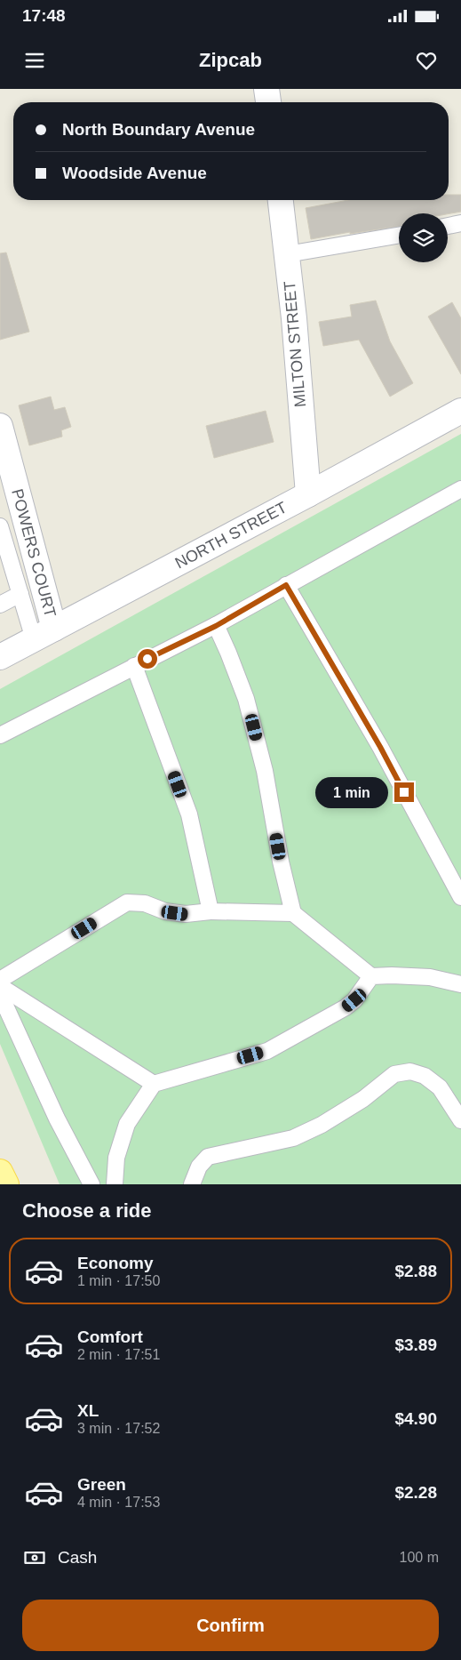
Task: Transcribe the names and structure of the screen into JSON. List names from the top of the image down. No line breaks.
{"streets":{"street":["MILTON STREET","NORTH STREET","POWERS COURT"]},"crossings":[["MILTON STREET","NORTH STREET"],["NORTH STREET","POWERS COURT"]],"page":{"status":"17:48","header":"Zipcab","banner":["North Boundary Avenue","Woodside Avenue"],"bubble":"1 min","heading":"Choose a ride","list":[{"name":"Economy","note":"1 min · 17:50","value":"$2.88"},{"name":"Comfort","note":"2 min · 17:51","value":"$3.89"},{"name":"XL","note":"3 min · 17:52","value":"$4.90"},{"name":"Green","note":"4 min · 17:53","value":"$2.28"}],"pay":["Cash","100 m"],"buttons":"Confirm"}}
